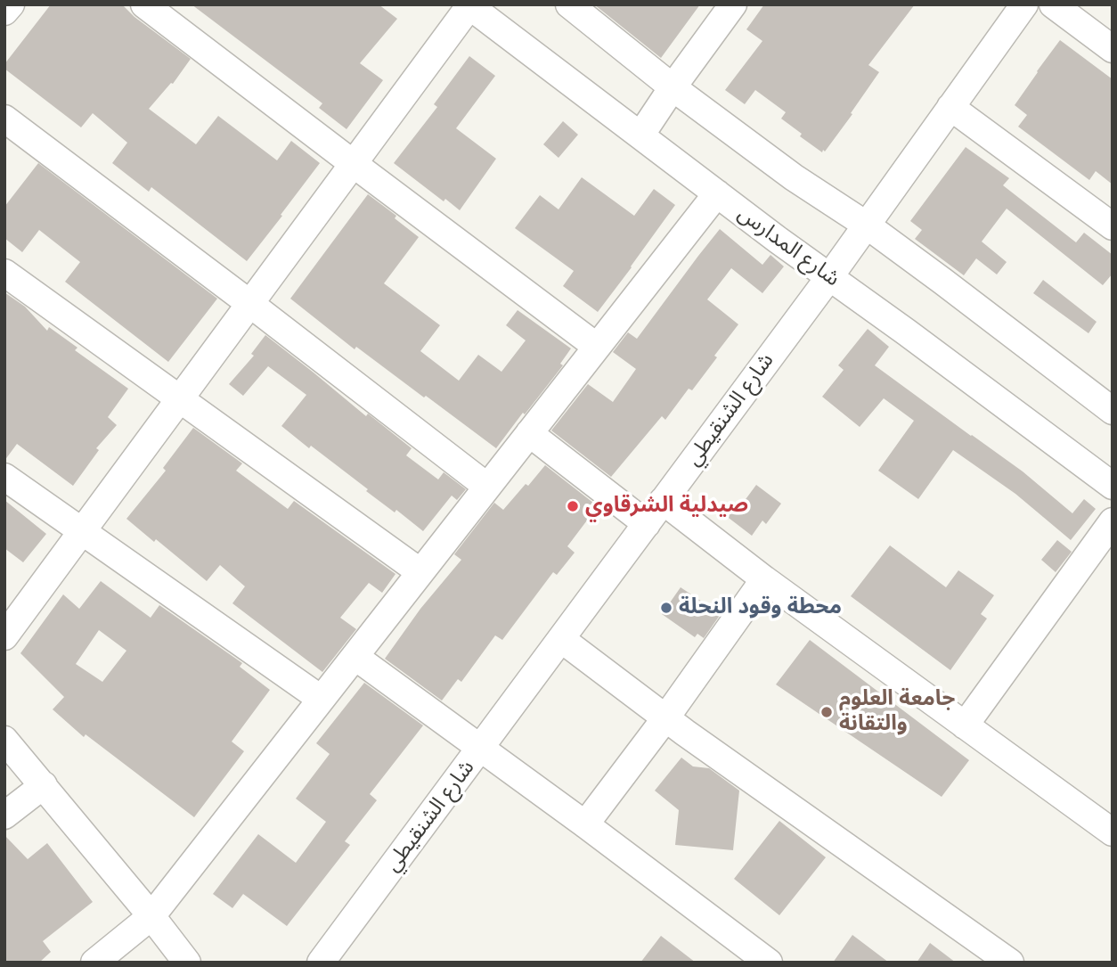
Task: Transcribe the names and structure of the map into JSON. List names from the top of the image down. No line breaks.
{"streets":{"street":["شارع المدارس","شارع الشنقيطي"]},"crossings":[["شارع المدارس","شارع الشنقيطي"]],"places":["صيدلية الشرقاوي","محطة وقود النحلة","جامعة العلوم والتقانة"]}
